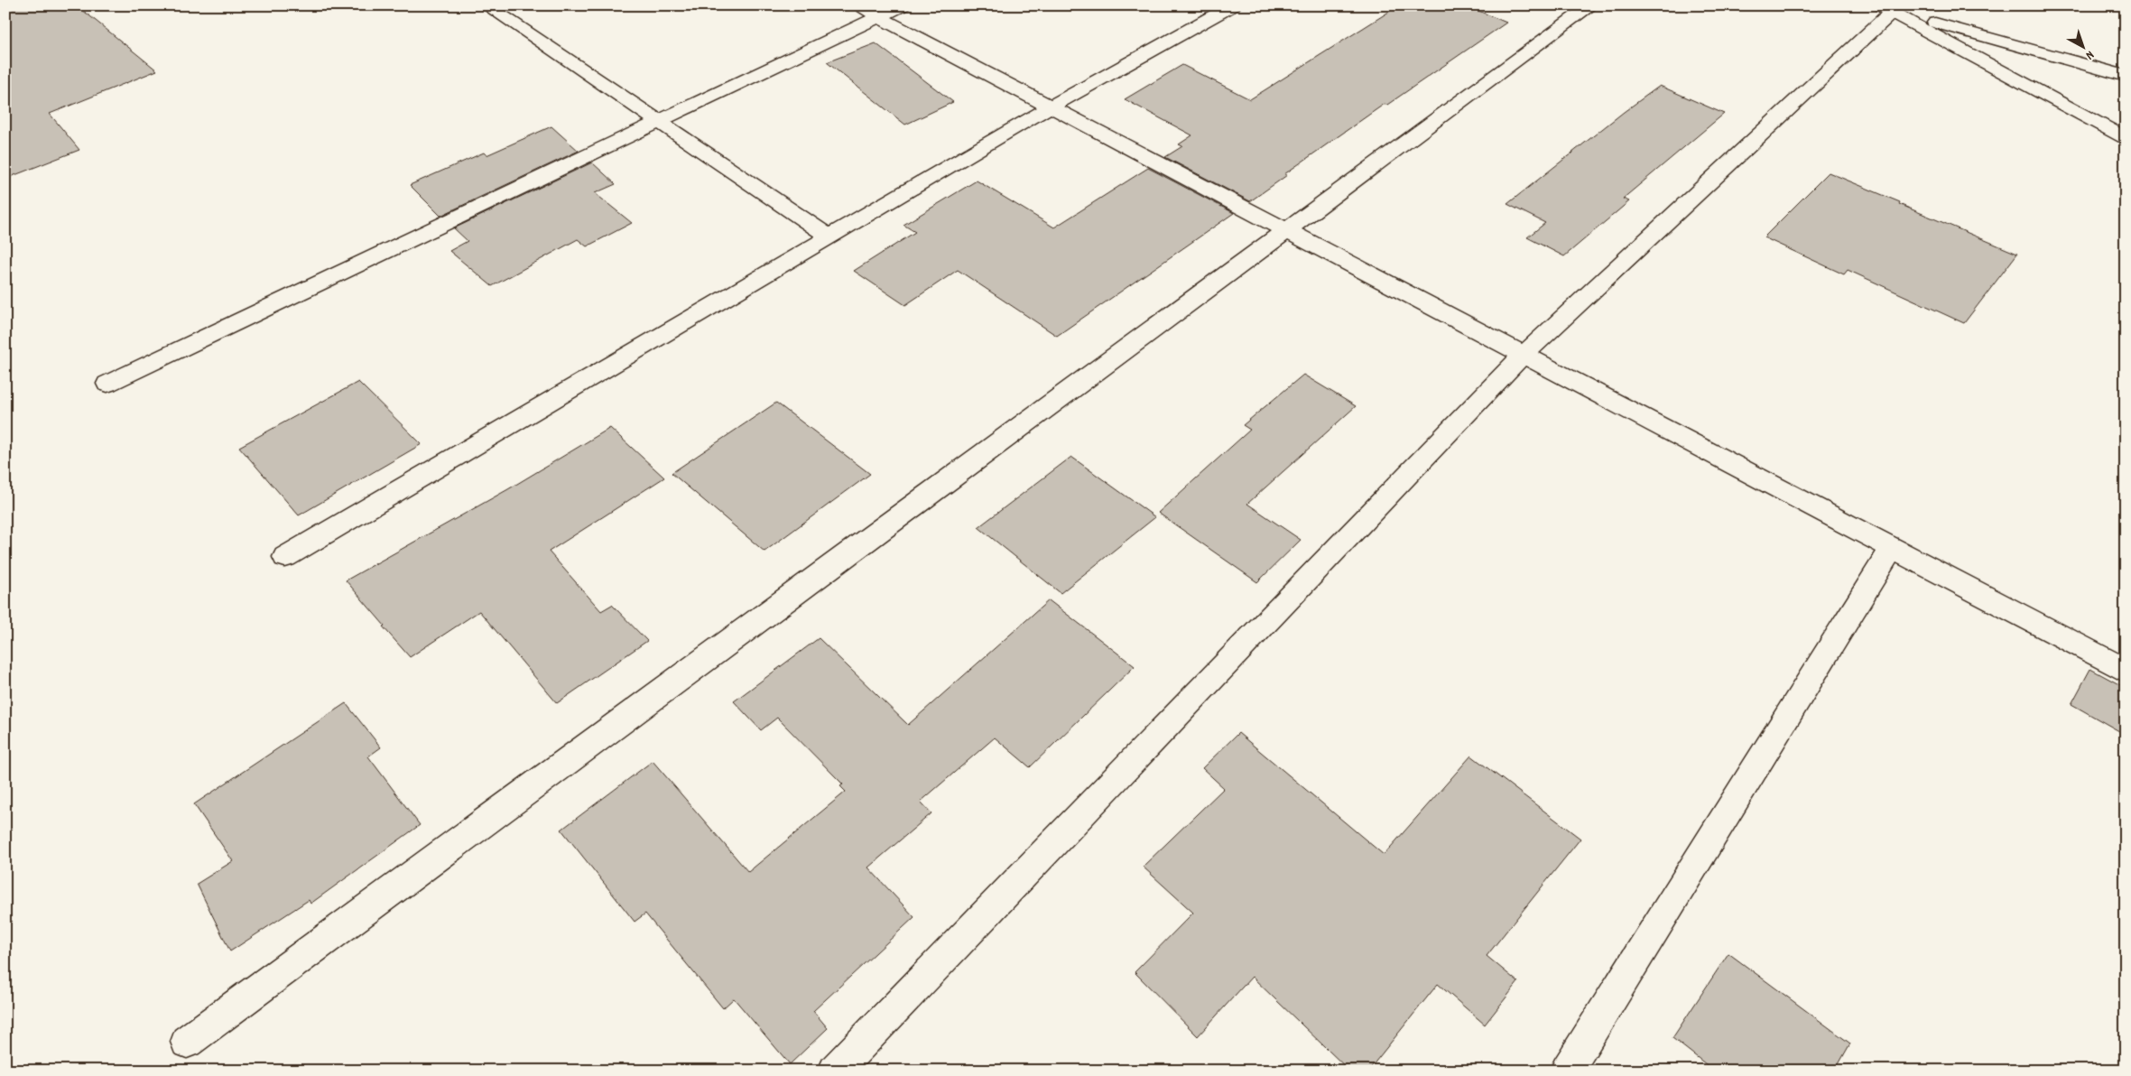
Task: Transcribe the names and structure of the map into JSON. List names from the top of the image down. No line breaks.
{"north":"bottom right"}
